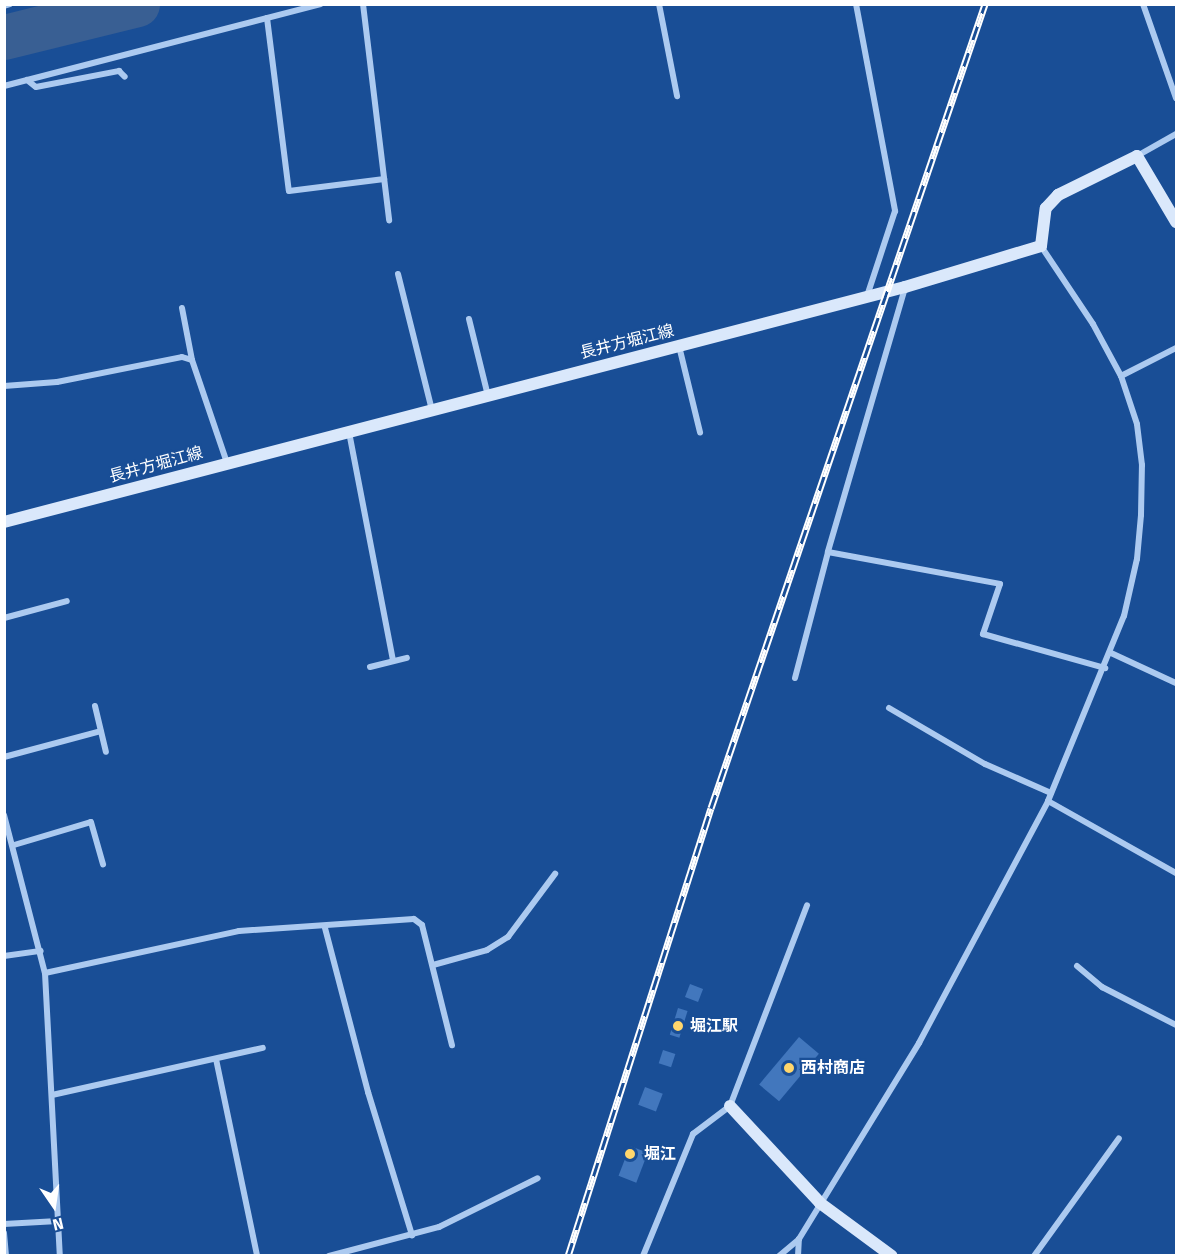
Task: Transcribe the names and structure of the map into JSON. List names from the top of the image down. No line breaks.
{"streets":{"main road":["長井方堀江線"]},"places":["堀江駅","西村商店","堀江"],"north":"bottom"}
